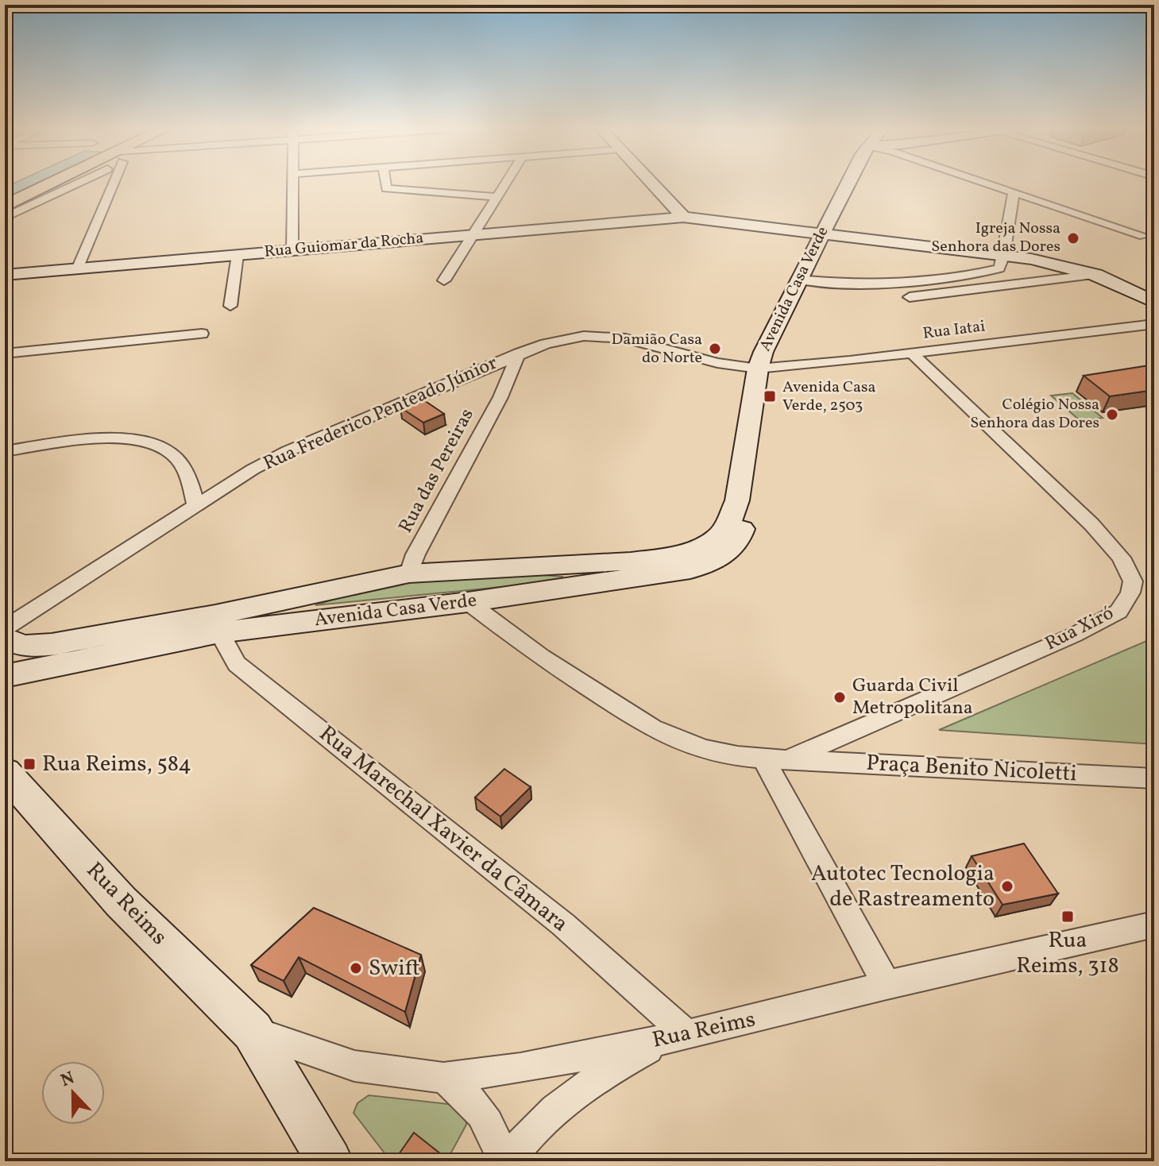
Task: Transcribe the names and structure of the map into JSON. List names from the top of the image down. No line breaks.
{"streets":{"main road":["Rua Guiomar da Rocha","Avenida Casa Verde","Rua Reims"],"street":["Rua Iatai","Rua Frederico Penteado Júnior","Rua das Pereiras","Rua Xiró","Praça Benito Nicoletti","Rua Marechal Xavier da Câmara"]},"crossings":[["Rua Guiomar da Rocha","Avenida Casa Verde"],["Avenida Casa Verde","Rua Iatai"],["Avenida Casa Verde","Rua Frederico Penteado Júnior"],["Avenida Casa Verde","Rua das Pereiras"],["Avenida Casa Verde","Praça Benito Nicoletti"],["Avenida Casa Verde","Rua Marechal Xavier da Câmara"],["Rua Iatai","Rua Frederico Penteado Júnior"],["Rua Iatai","Rua Xiró"],["Rua Frederico Penteado Júnior","Rua das Pereiras"],["Rua Xiró","Praça Benito Nicoletti"],["Rua Marechal Xavier da Câmara","Rua Reims"]],"places":{"other":["Igreja Nossa Senhora das Dores","Damião Casa do Norte","Colégio Nossa Senhora das Dores","Guarda Civil Metropolitana","Autotec Tecnologia de Rastreamento","Swift"],"transit":["Avenida Casa Verde, 2503","Rua Reims, 584","Rua Reims, 318"]},"north":"top"}
